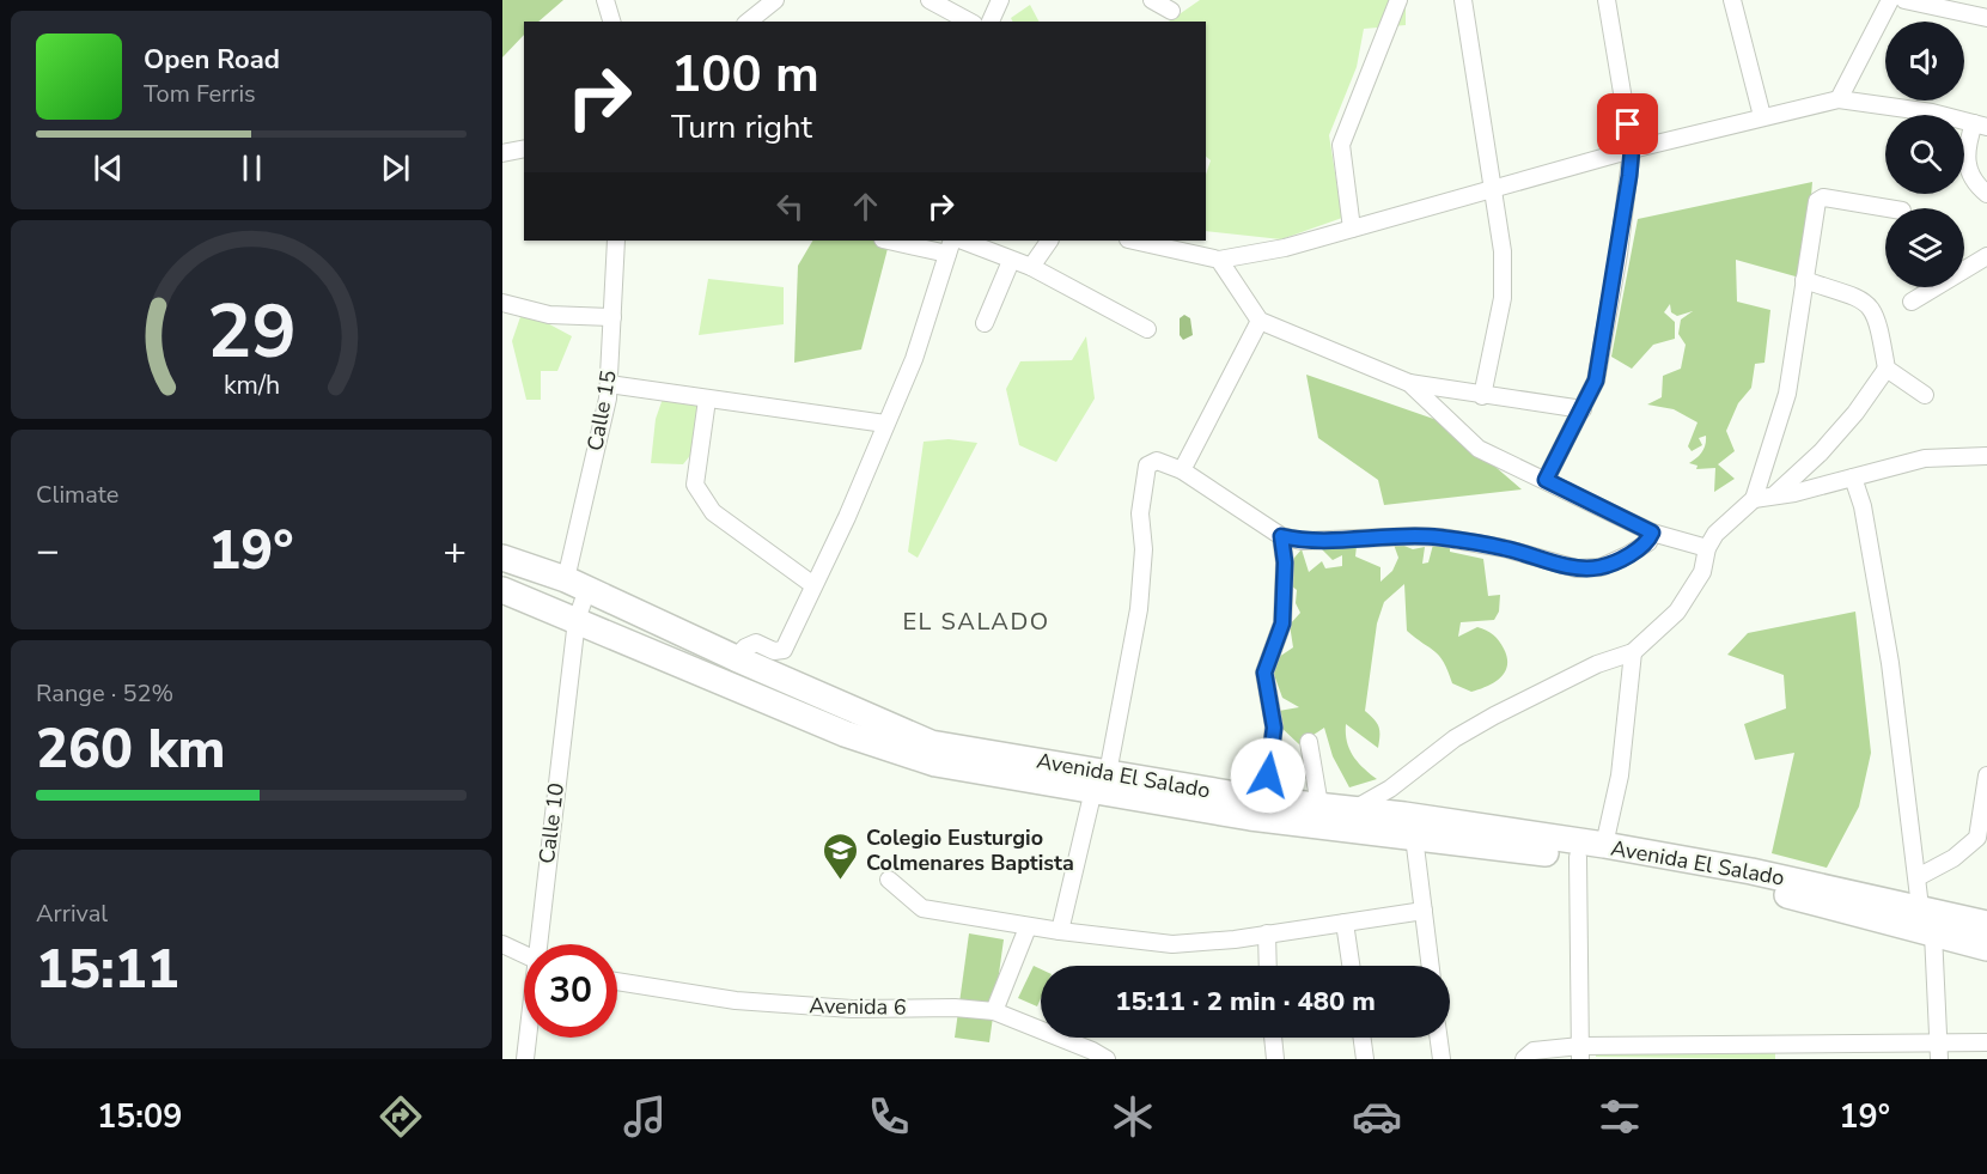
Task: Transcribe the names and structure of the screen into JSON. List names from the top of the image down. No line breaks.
{"streets":{"main road":["Avenida El Salado"],"street":["Calle 15","Calle 10","Avenida 6"]},"crossings":[["Calle 15","Avenida El Salado"],["Calle 15","Calle 10"],["Avenida El Salado","Calle 10"]],"districts":["EL SALADO"],"places":{"school or university":["Colegio Eusturgio Colmenares Baptista"]},"page":{"turn":["100 m","Turn right"],"song":["Open Road","Tom Ferris"],"tile":["Climate",["Range · 52%","260 km"],["Arrival","15:11"]],"heat":["−","19°","+"],"limit":"30","trip":"15:11 · 2 min · 480 m","tabs":["15:09","19°"],"gauge":["29","km/h"]}}
